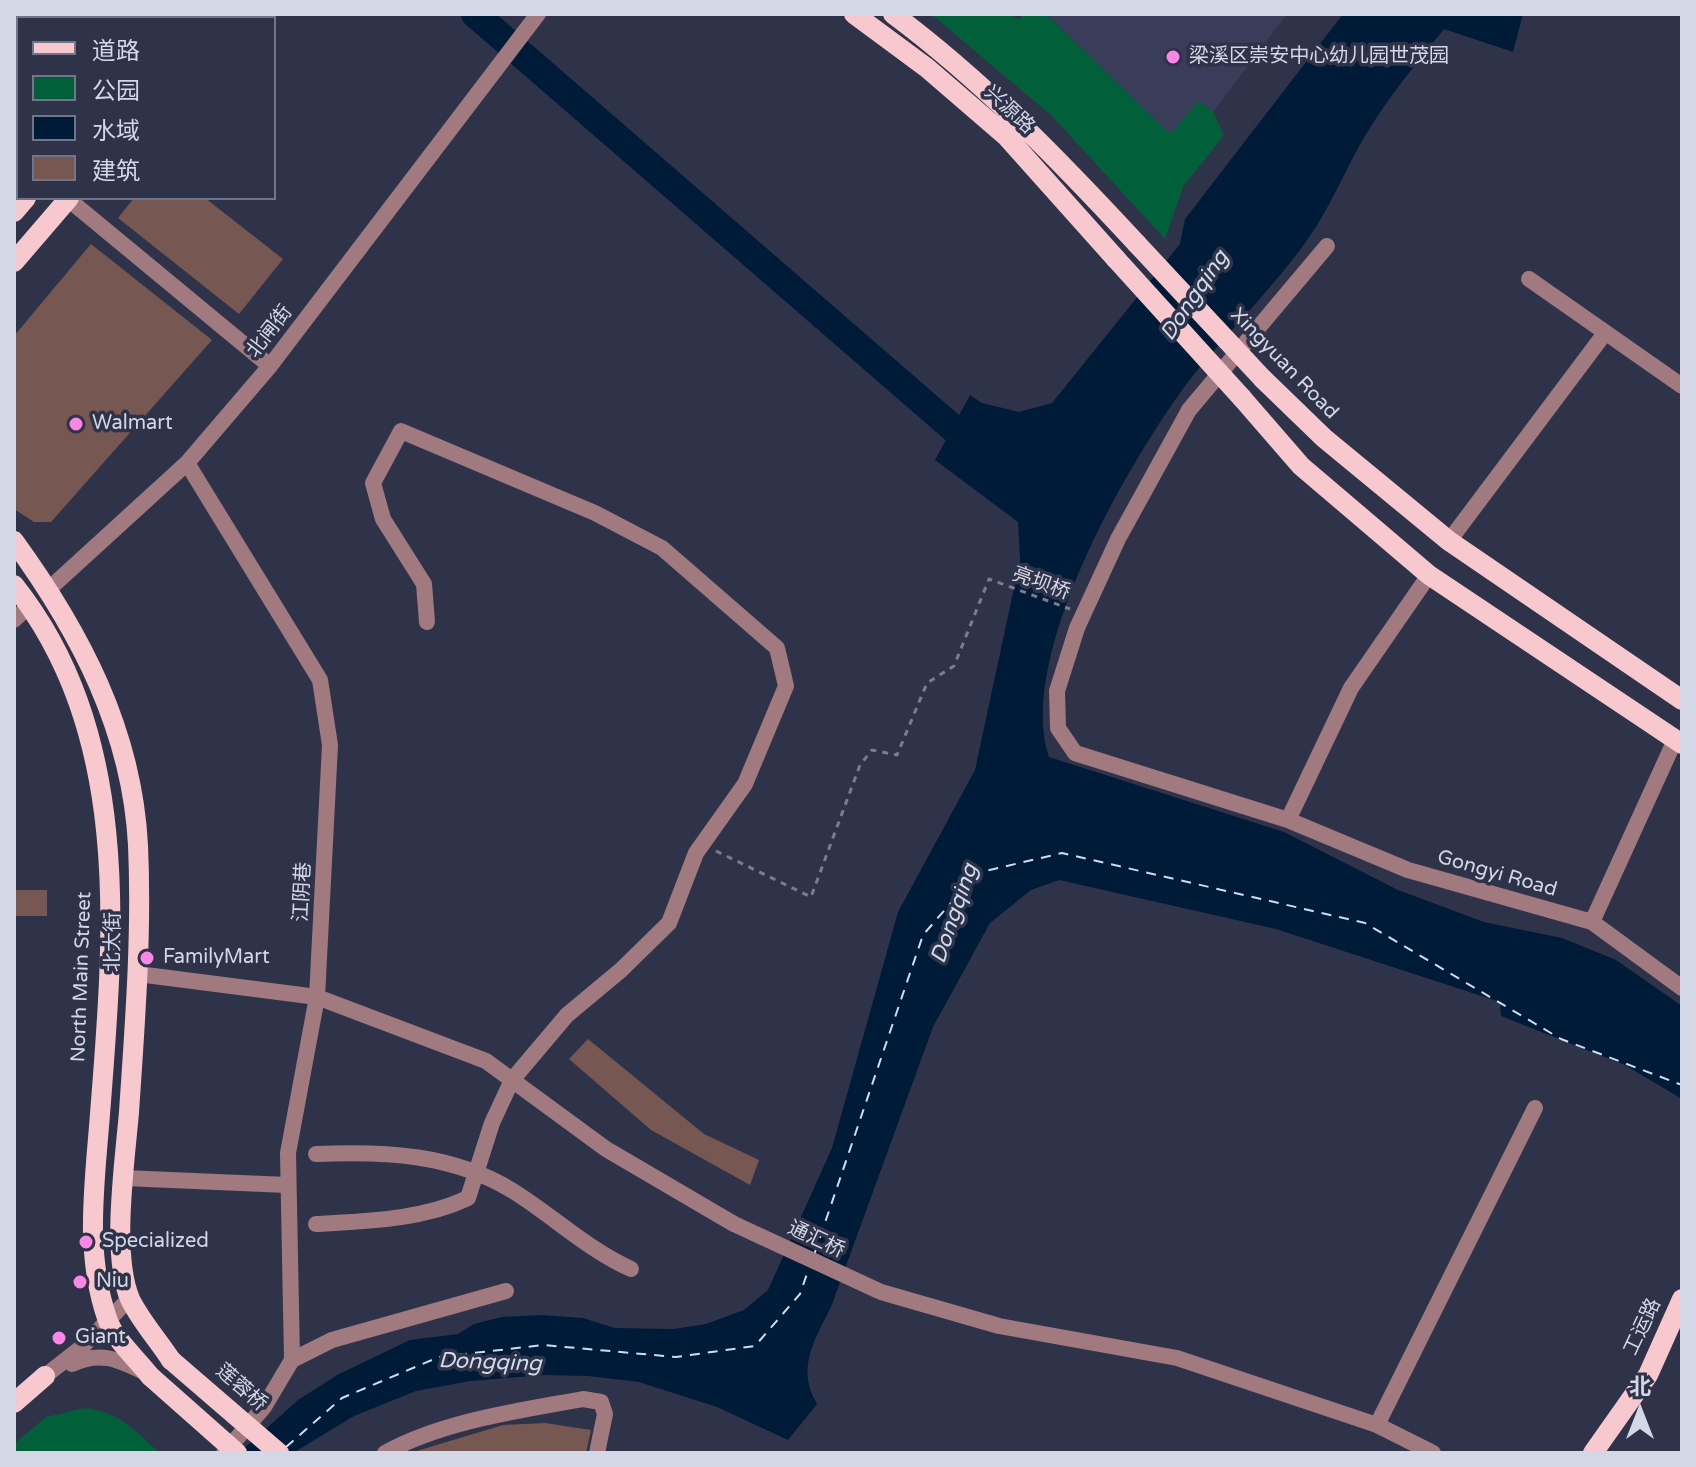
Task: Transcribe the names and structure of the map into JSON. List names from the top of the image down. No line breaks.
{"streets":{"main road":["兴源路","Xingyuan Road","北大街","North Main Street","工运路","莲蓉桥"],"street":["北闸街","Gongyi Road","江阴巷","通汇桥"],"path":["亮坝桥"]},"crossings":[["北闸街","江阴巷"],["北闸街","北大街"],["亮坝桥","Gongyi Road"],["江阴巷","通汇桥"],["北大街","通汇桥"],["北大街","莲蓉桥"]],"water":["Dongqing"],"places":["梁溪区崇安中心幼儿园世茂园","Walmart","FamilyMart","Specialized","Niu","Giant"],"legend":["道路","公园","水域","建筑"],"north":"top"}
